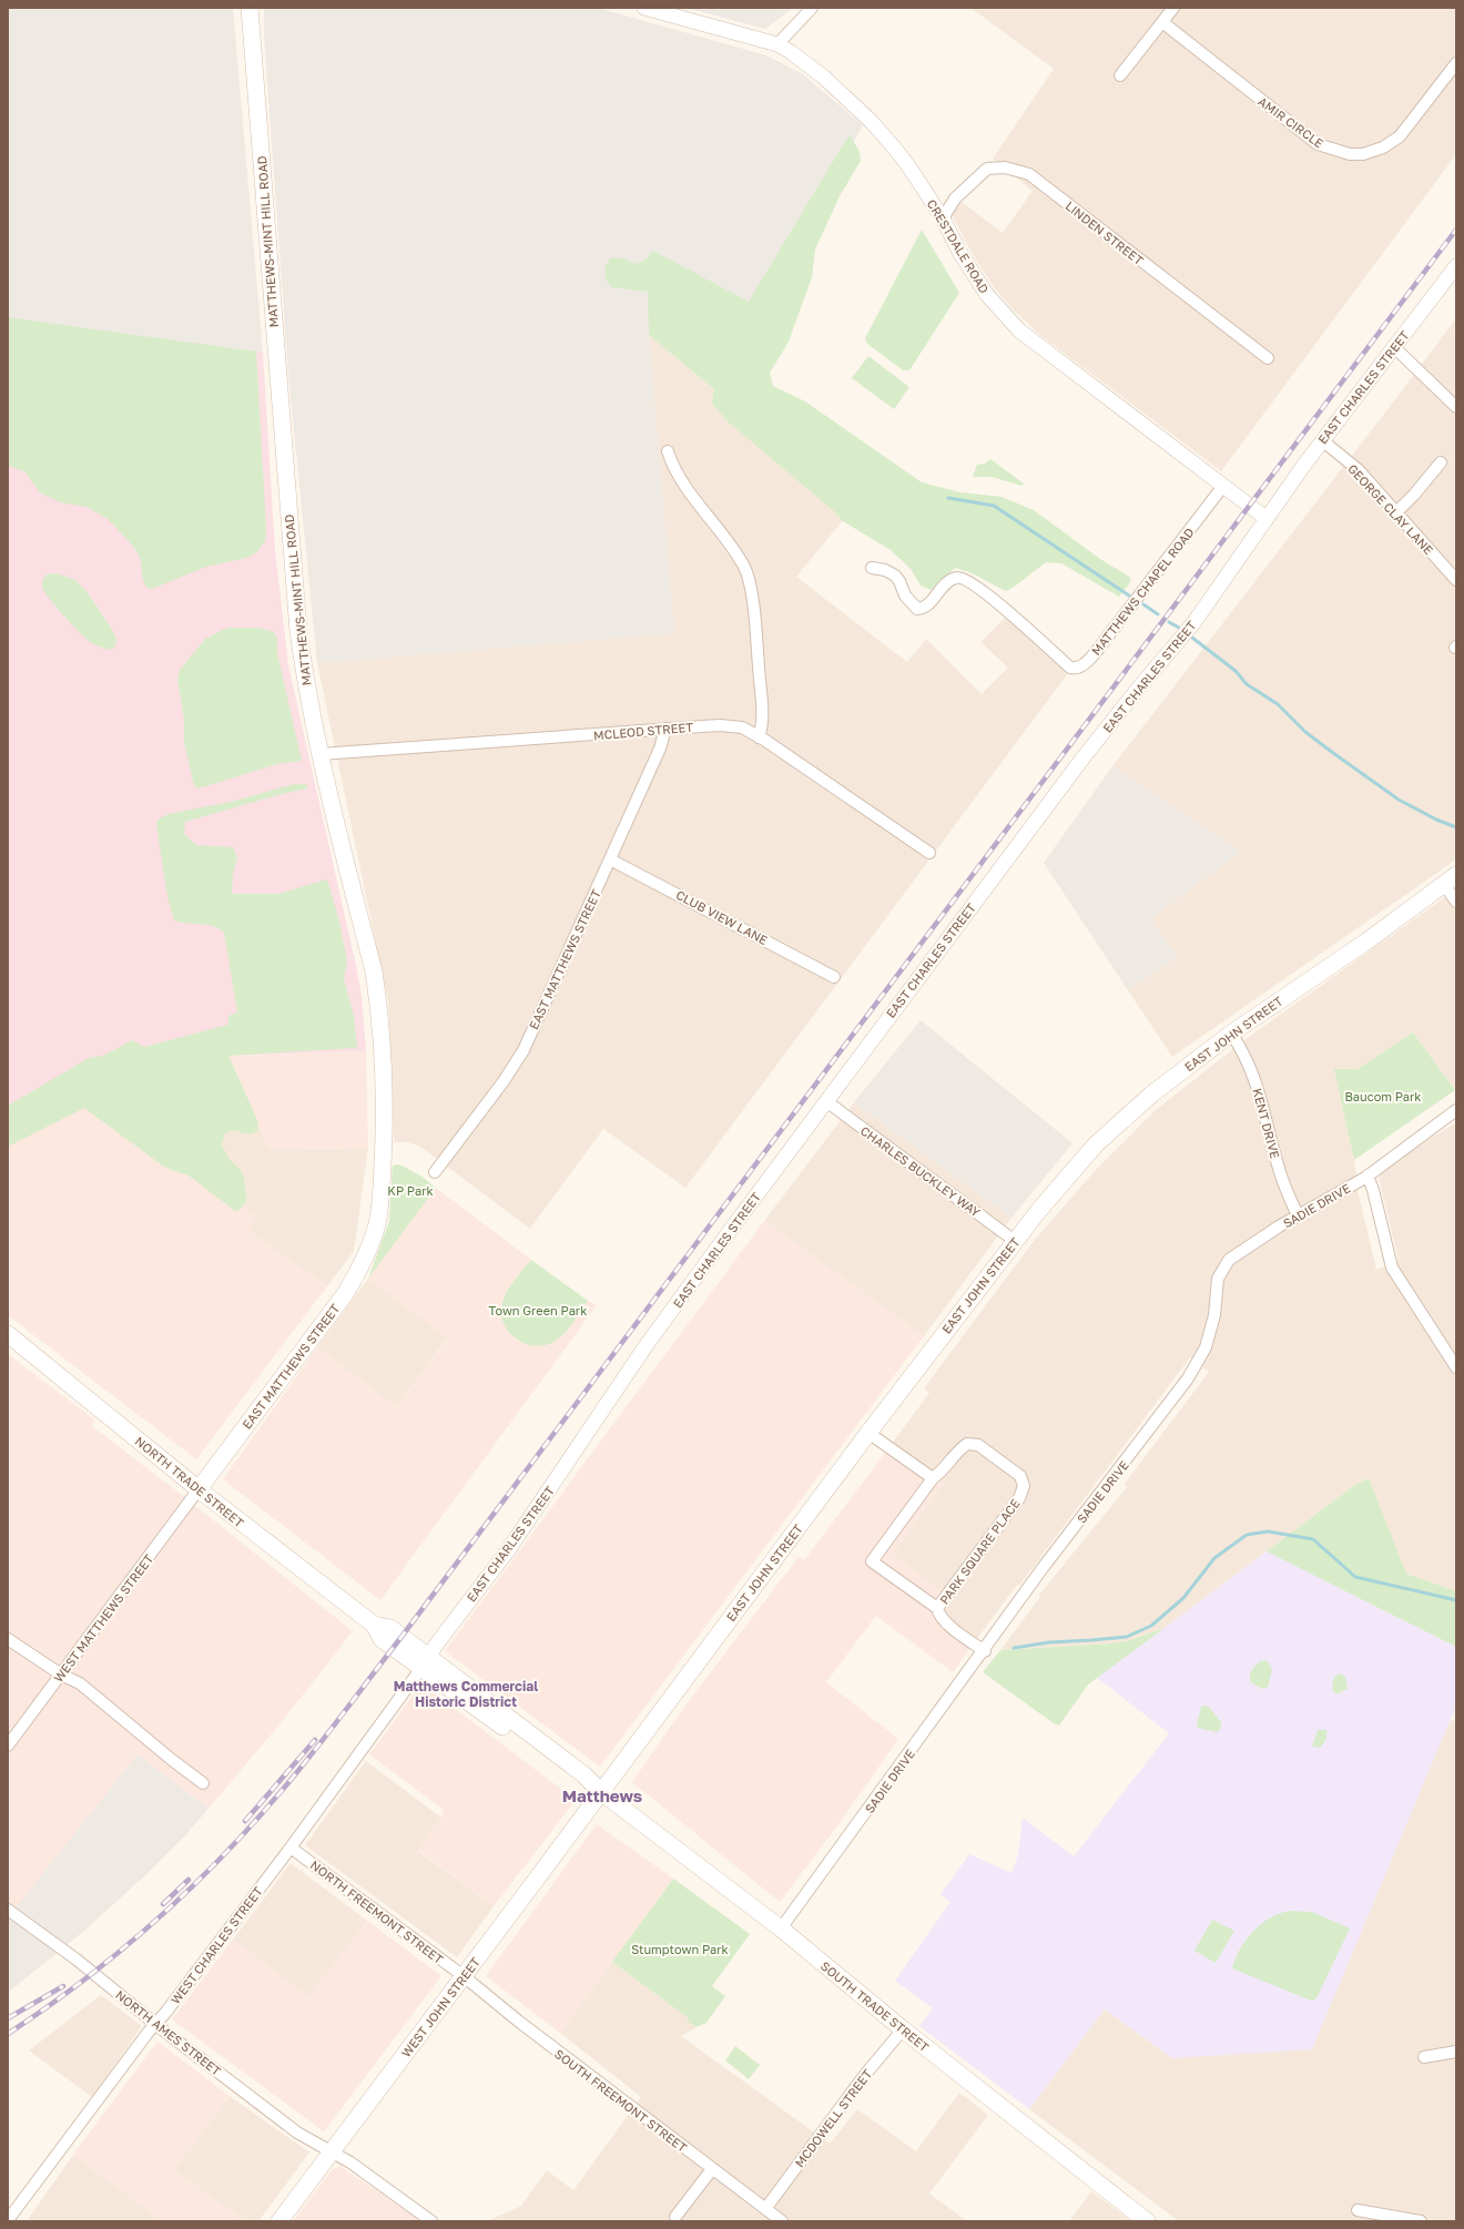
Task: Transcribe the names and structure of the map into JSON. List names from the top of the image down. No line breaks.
{"streets":{"main road":["MATTHEWS-MINT HILL ROAD","EAST MATTHEWS STREET","EAST JOHN STREET","NORTH TRADE STREET","SOUTH TRADE STREET","WEST JOHN STREET"],"street":["AMIR CIRCLE","LINDEN STREET","CRESTDALE ROAD","EAST CHARLES STREET","GEORGE CLAY LANE","MATTHEWS CHAPEL ROAD","MCLEOD STREET","CLUB VIEW LANE","KENT DRIVE","CHARLES BUCKLEY WAY","SADIE DRIVE","PARK SQUARE PLACE","WEST MATTHEWS STREET","NORTH FREEMONT STREET","WEST CHARLES STREET","NORTH AMES STREET","SOUTH FREEMONT STREET","MCDOWELL STREET"]},"crossings":[["LINDEN STREET","CRESTDALE ROAD"],["MATTHEWS-MINT HILL ROAD","MCLEOD STREET"],["MATTHEWS-MINT HILL ROAD","EAST MATTHEWS STREET"],["CRESTDALE ROAD","EAST CHARLES STREET"],["CRESTDALE ROAD","MATTHEWS CHAPEL ROAD"],["EAST CHARLES STREET","GEORGE CLAY LANE"],["EAST CHARLES STREET","CHARLES BUCKLEY WAY"],["EAST CHARLES STREET","NORTH TRADE STREET"],["EAST CHARLES STREET","WEST CHARLES STREET"],["MCLEOD STREET","EAST MATTHEWS STREET"],["CLUB VIEW LANE","EAST MATTHEWS STREET"],["EAST MATTHEWS STREET","NORTH TRADE STREET"],["EAST MATTHEWS STREET","WEST MATTHEWS STREET"],["EAST JOHN STREET","KENT DRIVE"],["EAST JOHN STREET","CHARLES BUCKLEY WAY"],["EAST JOHN STREET","NORTH TRADE STREET"],["EAST JOHN STREET","SOUTH TRADE STREET"],["EAST JOHN STREET","WEST JOHN STREET"],["KENT DRIVE","SADIE DRIVE"],["SADIE DRIVE","PARK SQUARE PLACE"],["SADIE DRIVE","SOUTH TRADE STREET"],["NORTH TRADE STREET","WEST MATTHEWS STREET"],["NORTH TRADE STREET","WEST CHARLES STREET"],["NORTH TRADE STREET","SOUTH TRADE STREET"],["NORTH TRADE STREET","WEST JOHN STREET"],["NORTH FREEMONT STREET","WEST CHARLES STREET"],["NORTH FREEMONT STREET","WEST JOHN STREET"],["NORTH FREEMONT STREET","SOUTH FREEMONT STREET"],["WEST CHARLES STREET","NORTH AMES STREET"],["SOUTH TRADE STREET","WEST JOHN STREET"],["SOUTH TRADE STREET","MCDOWELL STREET"],["WEST JOHN STREET","NORTH AMES STREET"],["WEST JOHN STREET","SOUTH FREEMONT STREET"],["SOUTH FREEMONT STREET","MCDOWELL STREET"]],"districts":["Matthews Commercial Historic District","Matthews"],"parks":["Baucom Park","KP Park","Town Green Park","Stumptown Park"]}
